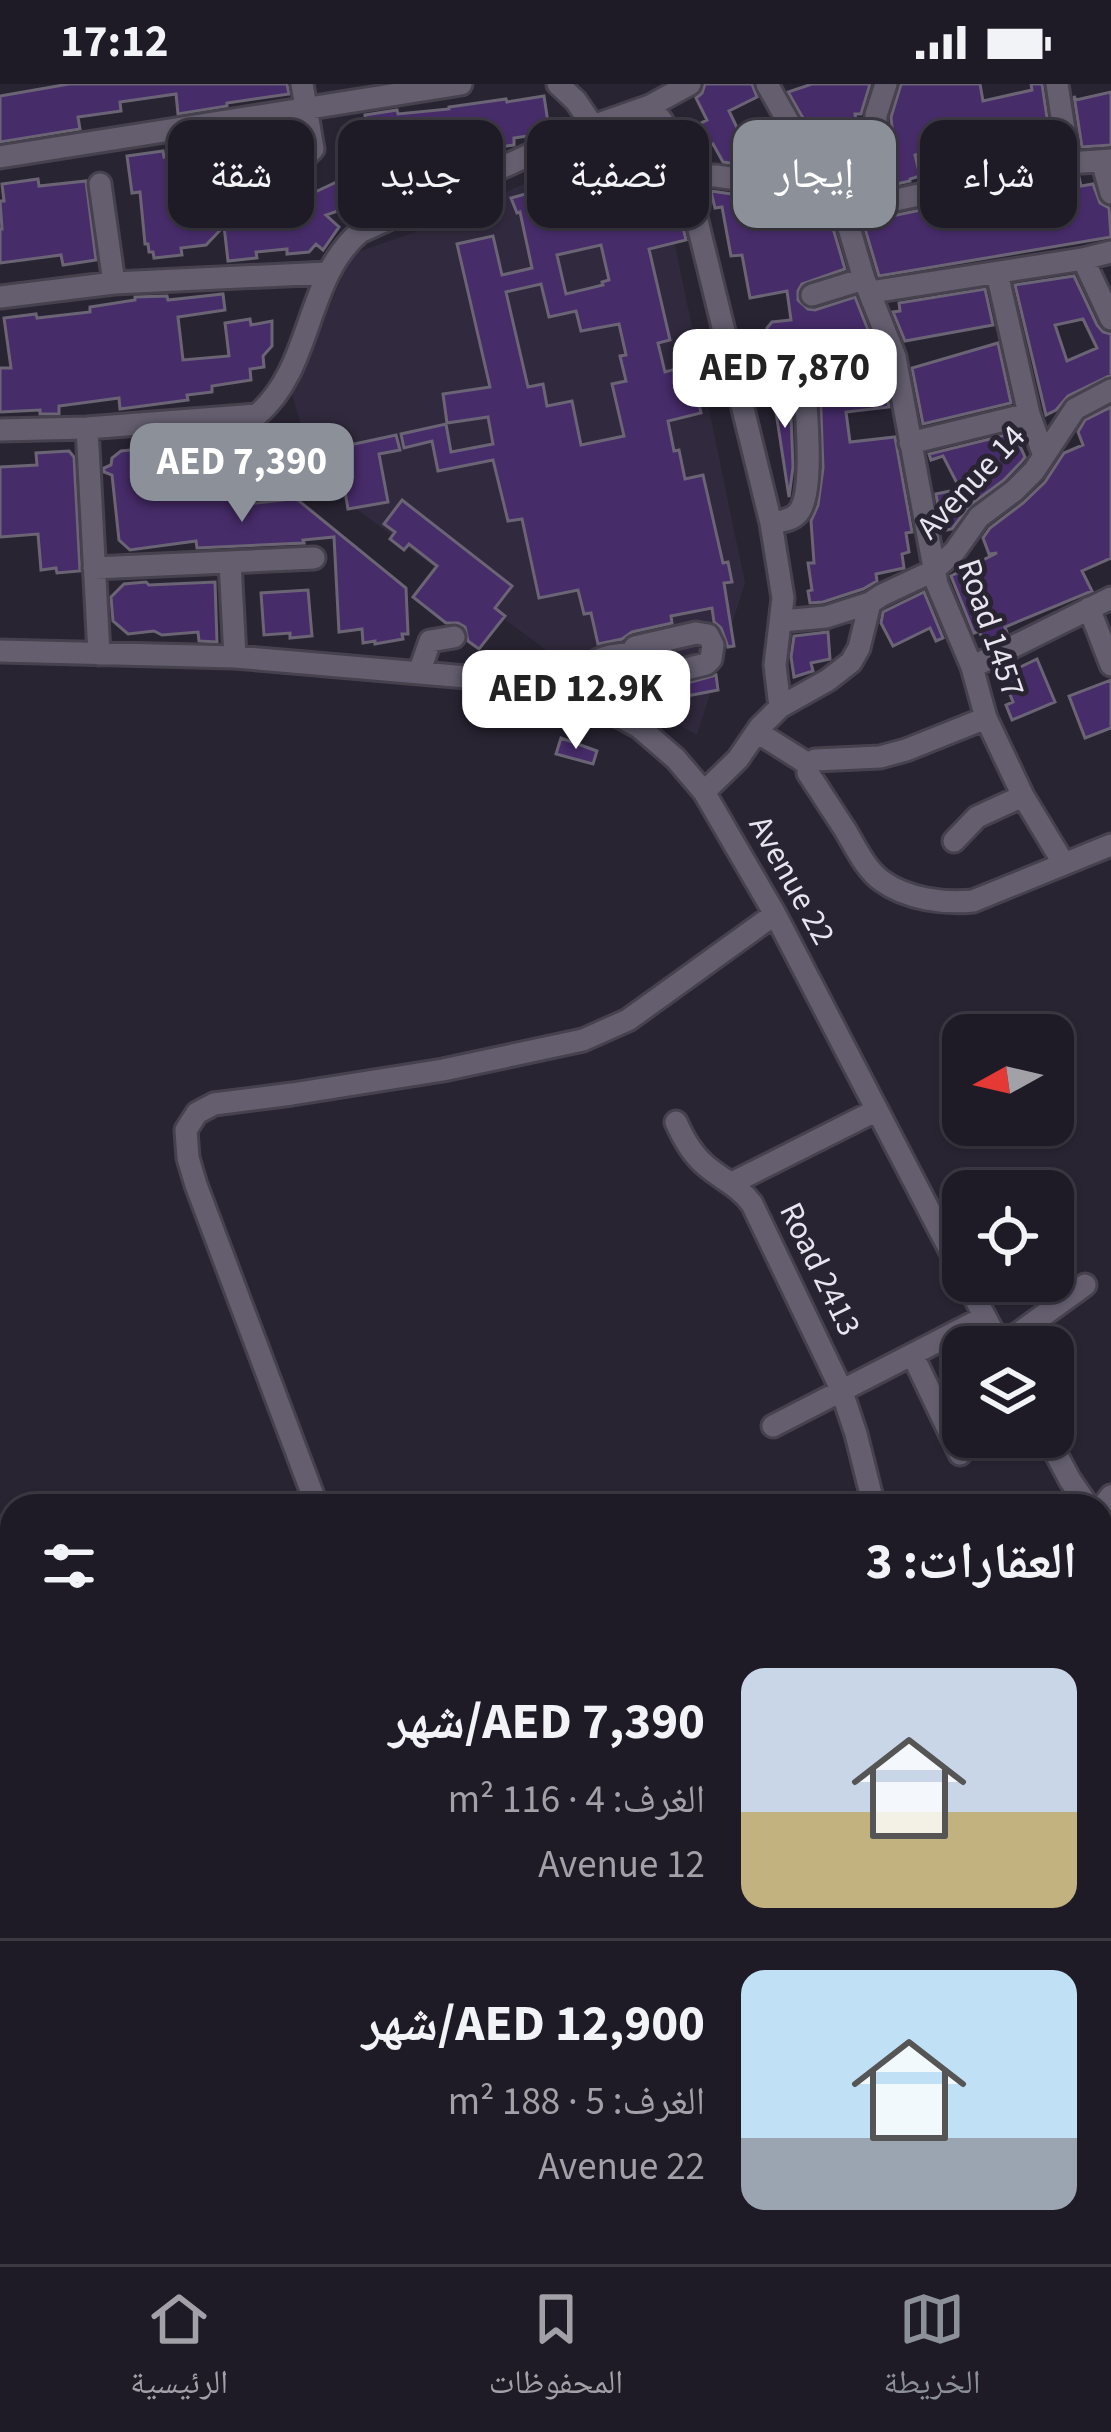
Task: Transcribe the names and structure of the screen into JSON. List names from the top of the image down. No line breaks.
{"streets":{"street":["Avenue 14","Road 1457","Avenue 22","Road 2413"]},"crossings":[["Avenue 14","Road 1457"],["Avenue 22","Road 2413"]],"north":"left","page":{"status":"17:12","chip":["شراء","إيجار","تصفية","جديد","شقة"],"price":["AED 7,870","AED 7,390","AED 12.9K"],"heading":"العقارات: 3","list":[{"name":"AED 7,390/شهر","note":"الغرف: 4 · 116 m² · Avenue 12"},{"name":"AED 12,900/شهر","note":"الغرف: 5 · 188 m² · Avenue 22"}],"tabs":["الخريطة","المحفوظات","الرئيسية"]}}
